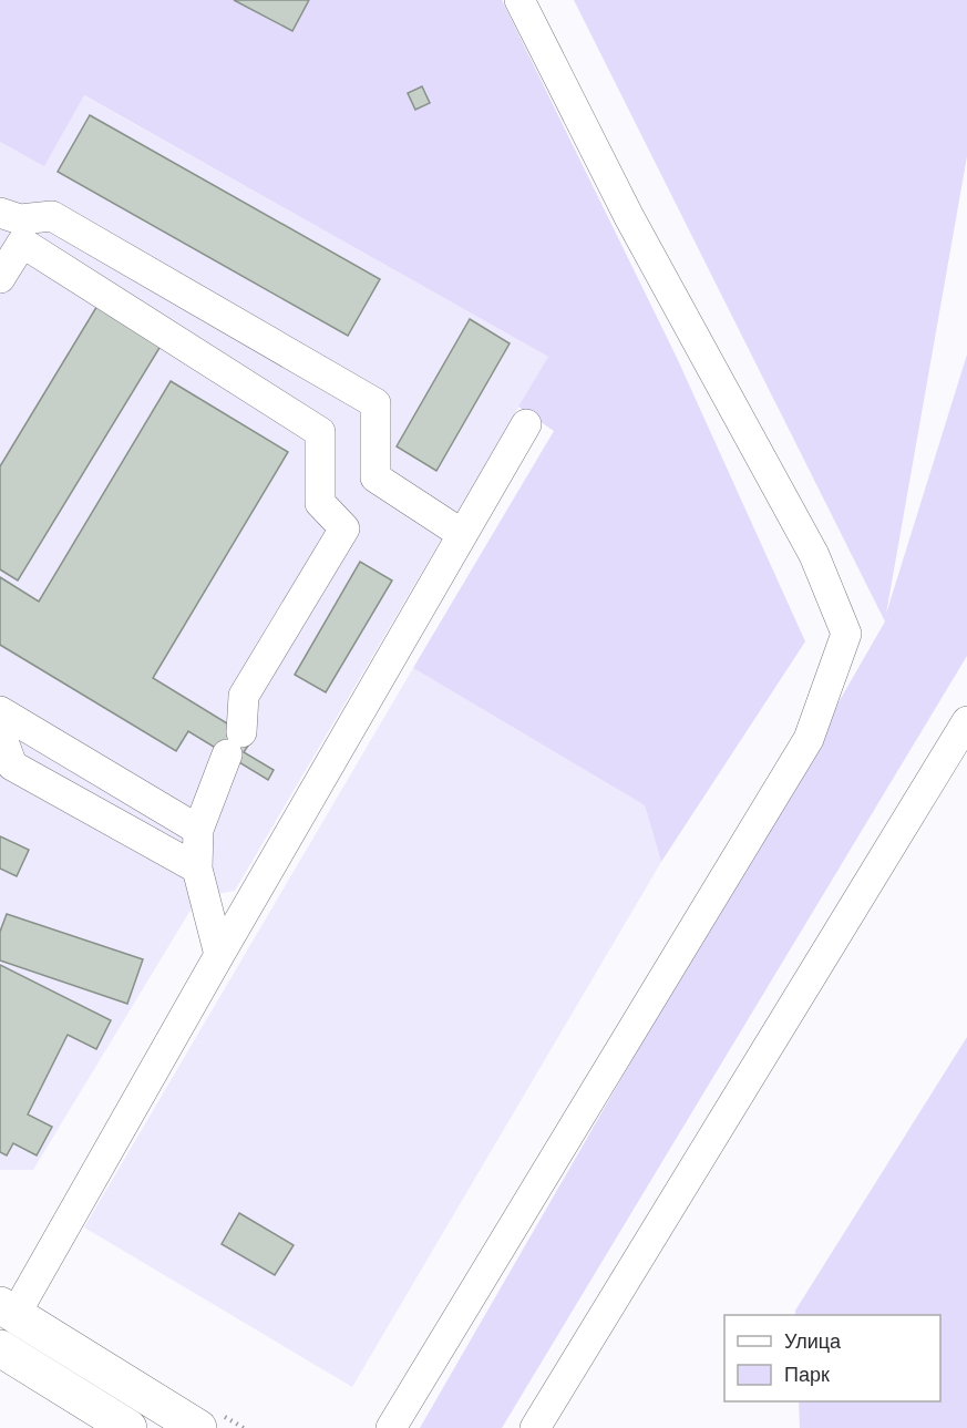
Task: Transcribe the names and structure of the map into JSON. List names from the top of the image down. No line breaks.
{"legend":["Улица","Парк"]}
